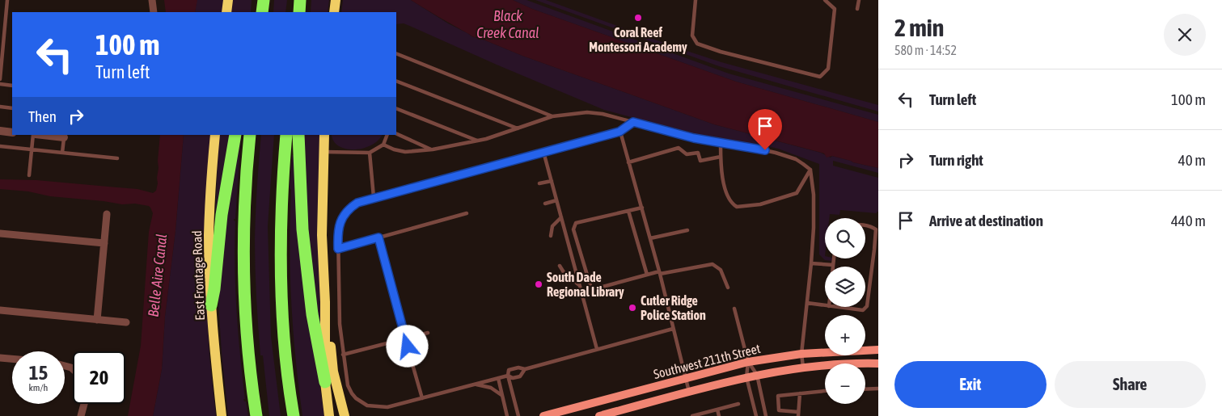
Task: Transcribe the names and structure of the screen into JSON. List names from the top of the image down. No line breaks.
{"streets":{"main road":["East Frontage Road","Southwest 211th Street"]},"water":["Black Creek Canal","Belle Aire Canal"],"places":["Coral Reef Montessori Academy","South Dade Regional Library","Cutler Ridge Police Station"],"page":{"heading":["2 min","580 m · 14:52"],"turn":["100 m","Turn left"],"list":[{"name":"Turn left","value":"100 m"},{"name":"Turn right","value":"40 m"},{"name":"Arrive at destination","value":"440 m"}],"then":"Then","map_buttons":["+","−"],"speed":"15 km/h","limit":"20","buttons":["Exit","Share"]}}
